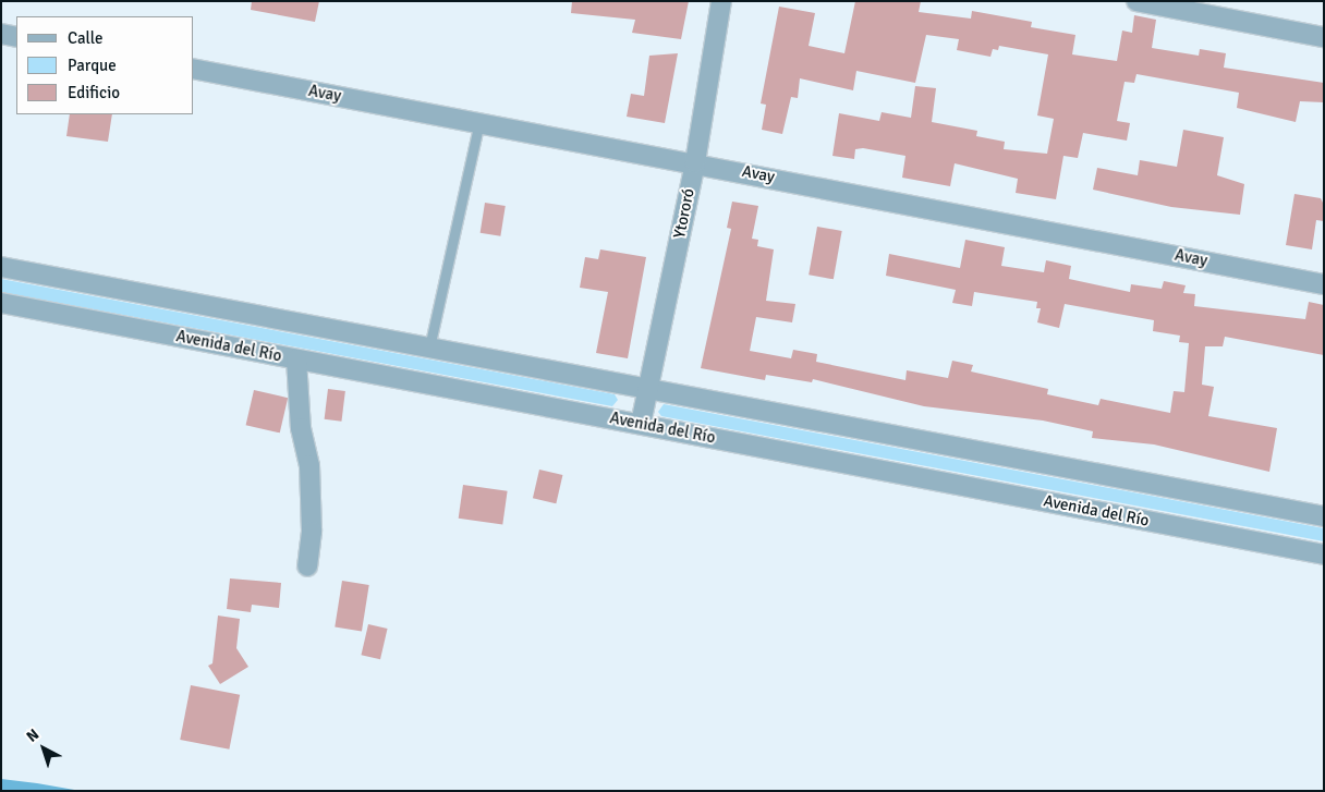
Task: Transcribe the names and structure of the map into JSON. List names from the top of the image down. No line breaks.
{"streets":{"street":["Avay","Ytororó","Avenida del Río"]},"crossings":[["Avay","Ytororó"],["Ytororó","Avenida del Río"]],"legend":["Calle","Parque","Edificio"],"north":"top left"}
